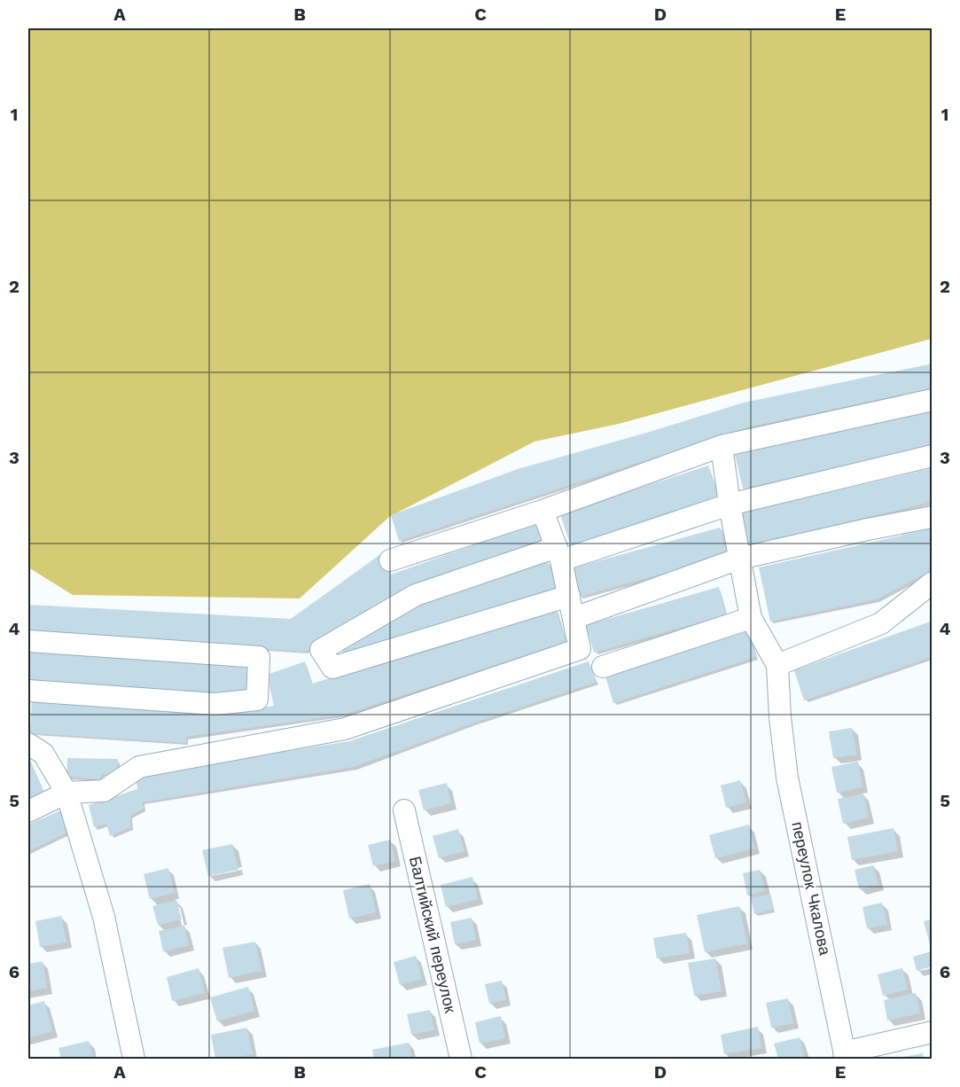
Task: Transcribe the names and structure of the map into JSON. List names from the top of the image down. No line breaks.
{"streets":{"street":["переулок Чкалова","Балтийский переулок"]},"grid":{"columns":["A","B","C","D","E"],"rows":["1","2","3","4","5","6"]}}
